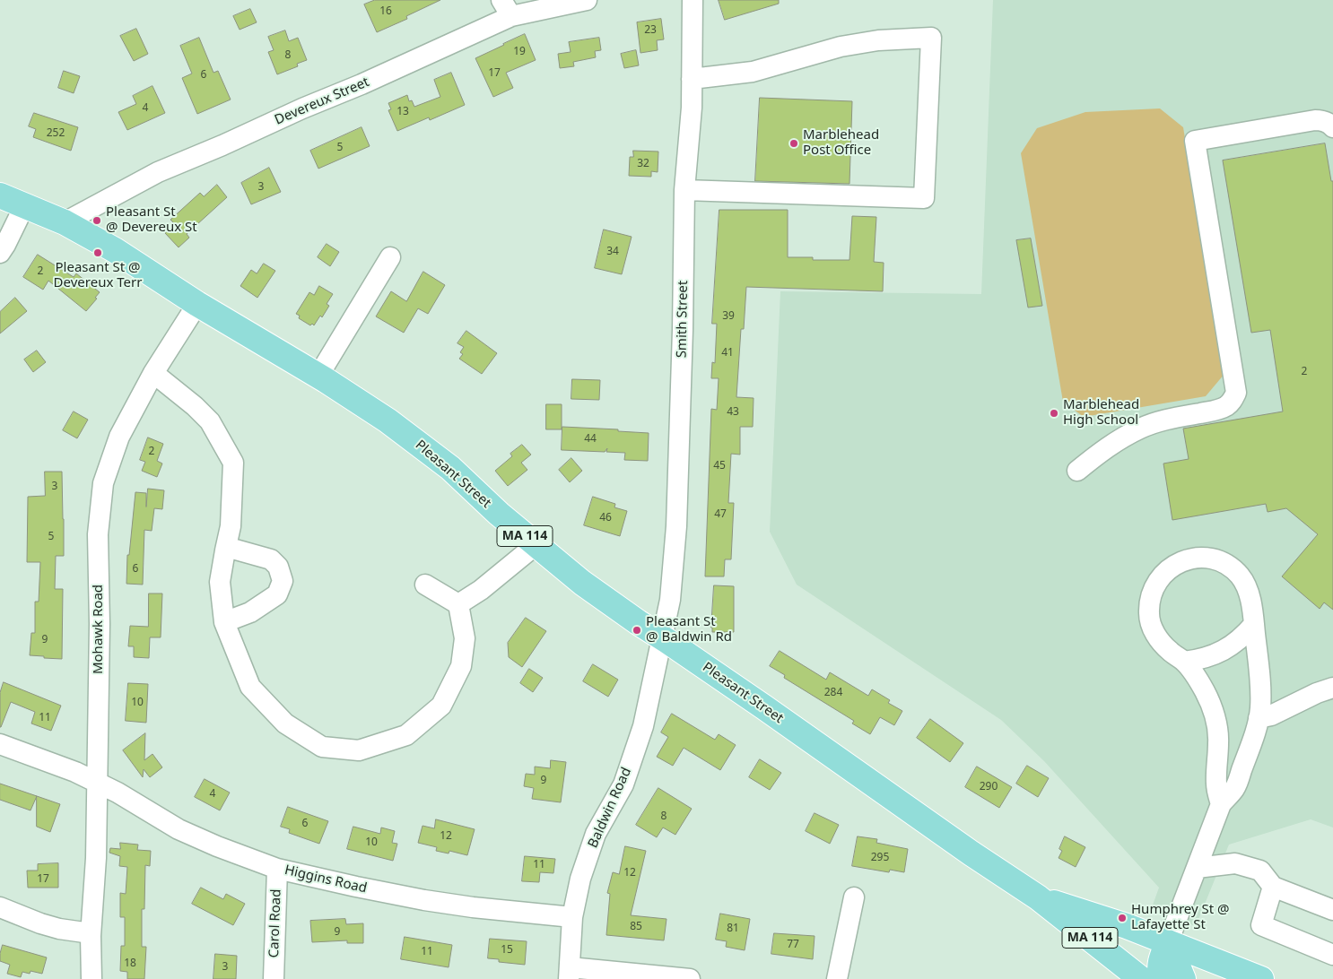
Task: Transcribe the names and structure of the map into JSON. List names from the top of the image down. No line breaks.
{"streets":{"main road":["Pleasant Street","MA 114"],"street":["Devereux Street","Smith Street","Mohawk Road","Baldwin Road","Higgins Road","Carol Road"]},"crossings":[["Devereux Street","Pleasant Street"],["Smith Street","Pleasant Street"],["Smith Street","Baldwin Road"],["Pleasant Street","MA 114"],["Pleasant Street","Mohawk Road"],["Pleasant Street","Baldwin Road"],["Mohawk Road","Higgins Road"],["Baldwin Road","Higgins Road"],["Higgins Road","Carol Road"]],"places":["Marblehead Post Office","Pleasant St @ Devereux St","Pleasant St @ Devereux Terr","Marblehead High School","Pleasant St @ Baldwin Rd","Humphrey St @ Lafayette St"],"house_numbers":["16","23","19","8","17","6","4","13","252","5","32","3","34","2","39","41","2","43","44","2","45","3","47","46","5","6","9","284","10","11","9","290","4","8","6","12","10","295","11","12","17","85","81","9","77","15","11","18","3"]}
